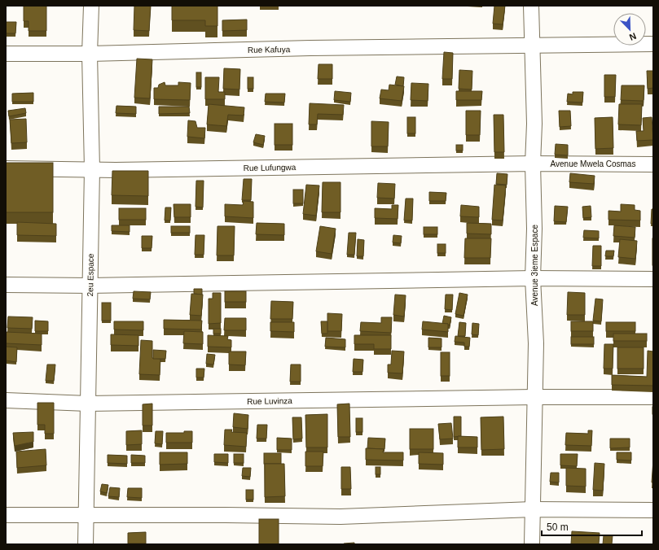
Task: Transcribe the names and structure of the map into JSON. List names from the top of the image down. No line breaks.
{"streets":{"street":["Rue Kafuya","Avenue Mwela Cosmas","Rue Lufungwa","Avenue 3ieme Espace","2eu Espace","Rue Luvinza"]},"crossings":[["Rue Kafuya","Avenue 3ieme Espace"],["Rue Kafuya","2eu Espace"],["Avenue Mwela Cosmas","Rue Lufungwa"],["Avenue Mwela Cosmas","Avenue 3ieme Espace"],["Rue Lufungwa","Avenue 3ieme Espace"],["Rue Lufungwa","2eu Espace"],["Avenue 3ieme Espace","Rue Luvinza"],["2eu Espace","Rue Luvinza"]],"scale_bar":"50 m","north":"bottom right"}
